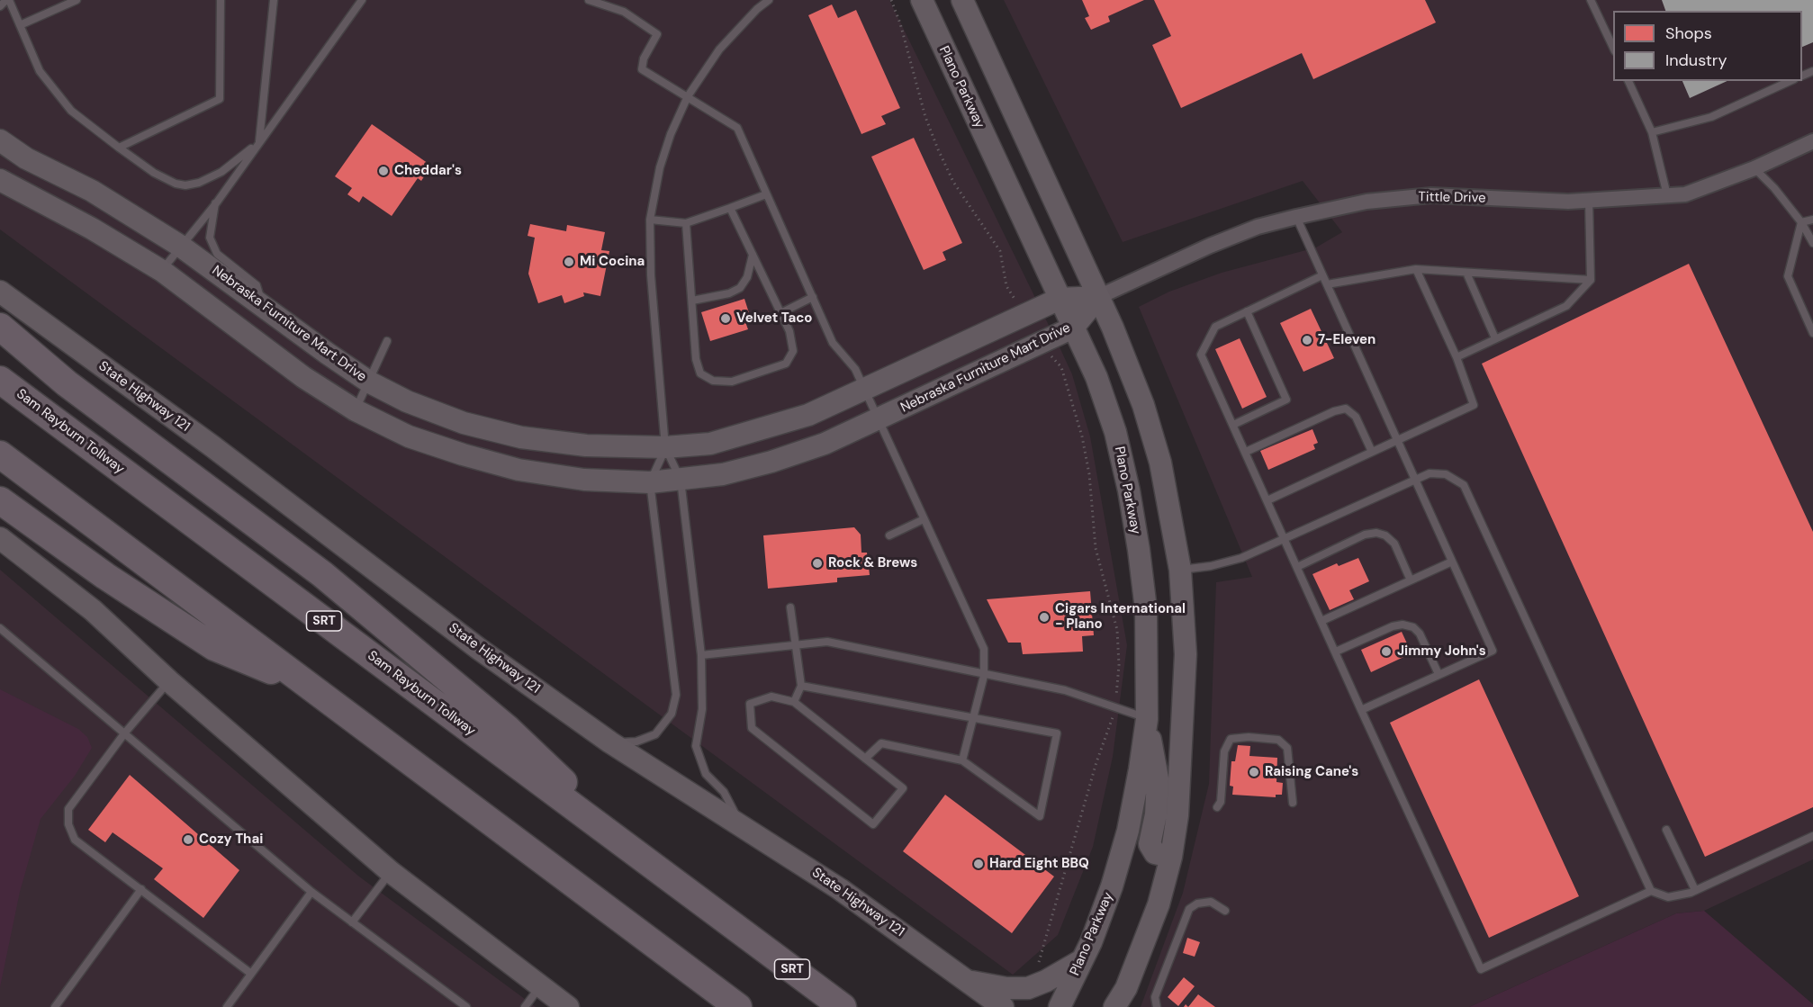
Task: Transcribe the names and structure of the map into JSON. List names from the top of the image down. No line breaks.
{"streets":{"highway":["Sam Rayburn Tollway","SRT"],"main road":["Plano Parkway","Nebraska Furniture Mart Drive","State Highway 121"],"street":["Tittle Drive"]},"crossings":[["Plano Parkway","Nebraska Furniture Mart Drive"],["Tittle Drive","Nebraska Furniture Mart Drive"]],"places":["Cheddar's","Mi Cocina","Velvet Taco","7-Eleven","Rock & Brews","Cigars International - Plano","Jimmy John's","Raising Cane's","Cozy Thai","Hard Eight BBQ"],"legend":["Shops","Industry"]}
